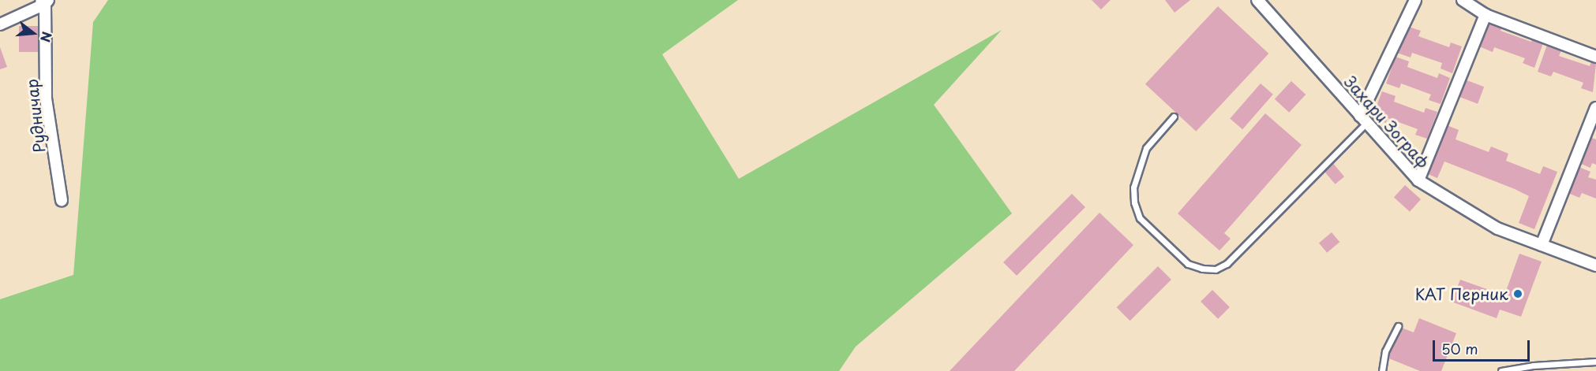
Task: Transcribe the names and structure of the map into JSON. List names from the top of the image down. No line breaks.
{"streets":{"street":["Рудничар","Захари Зограф"]},"places":["КАТ Перник"],"scale_bar":"50 m","north":"right"}
